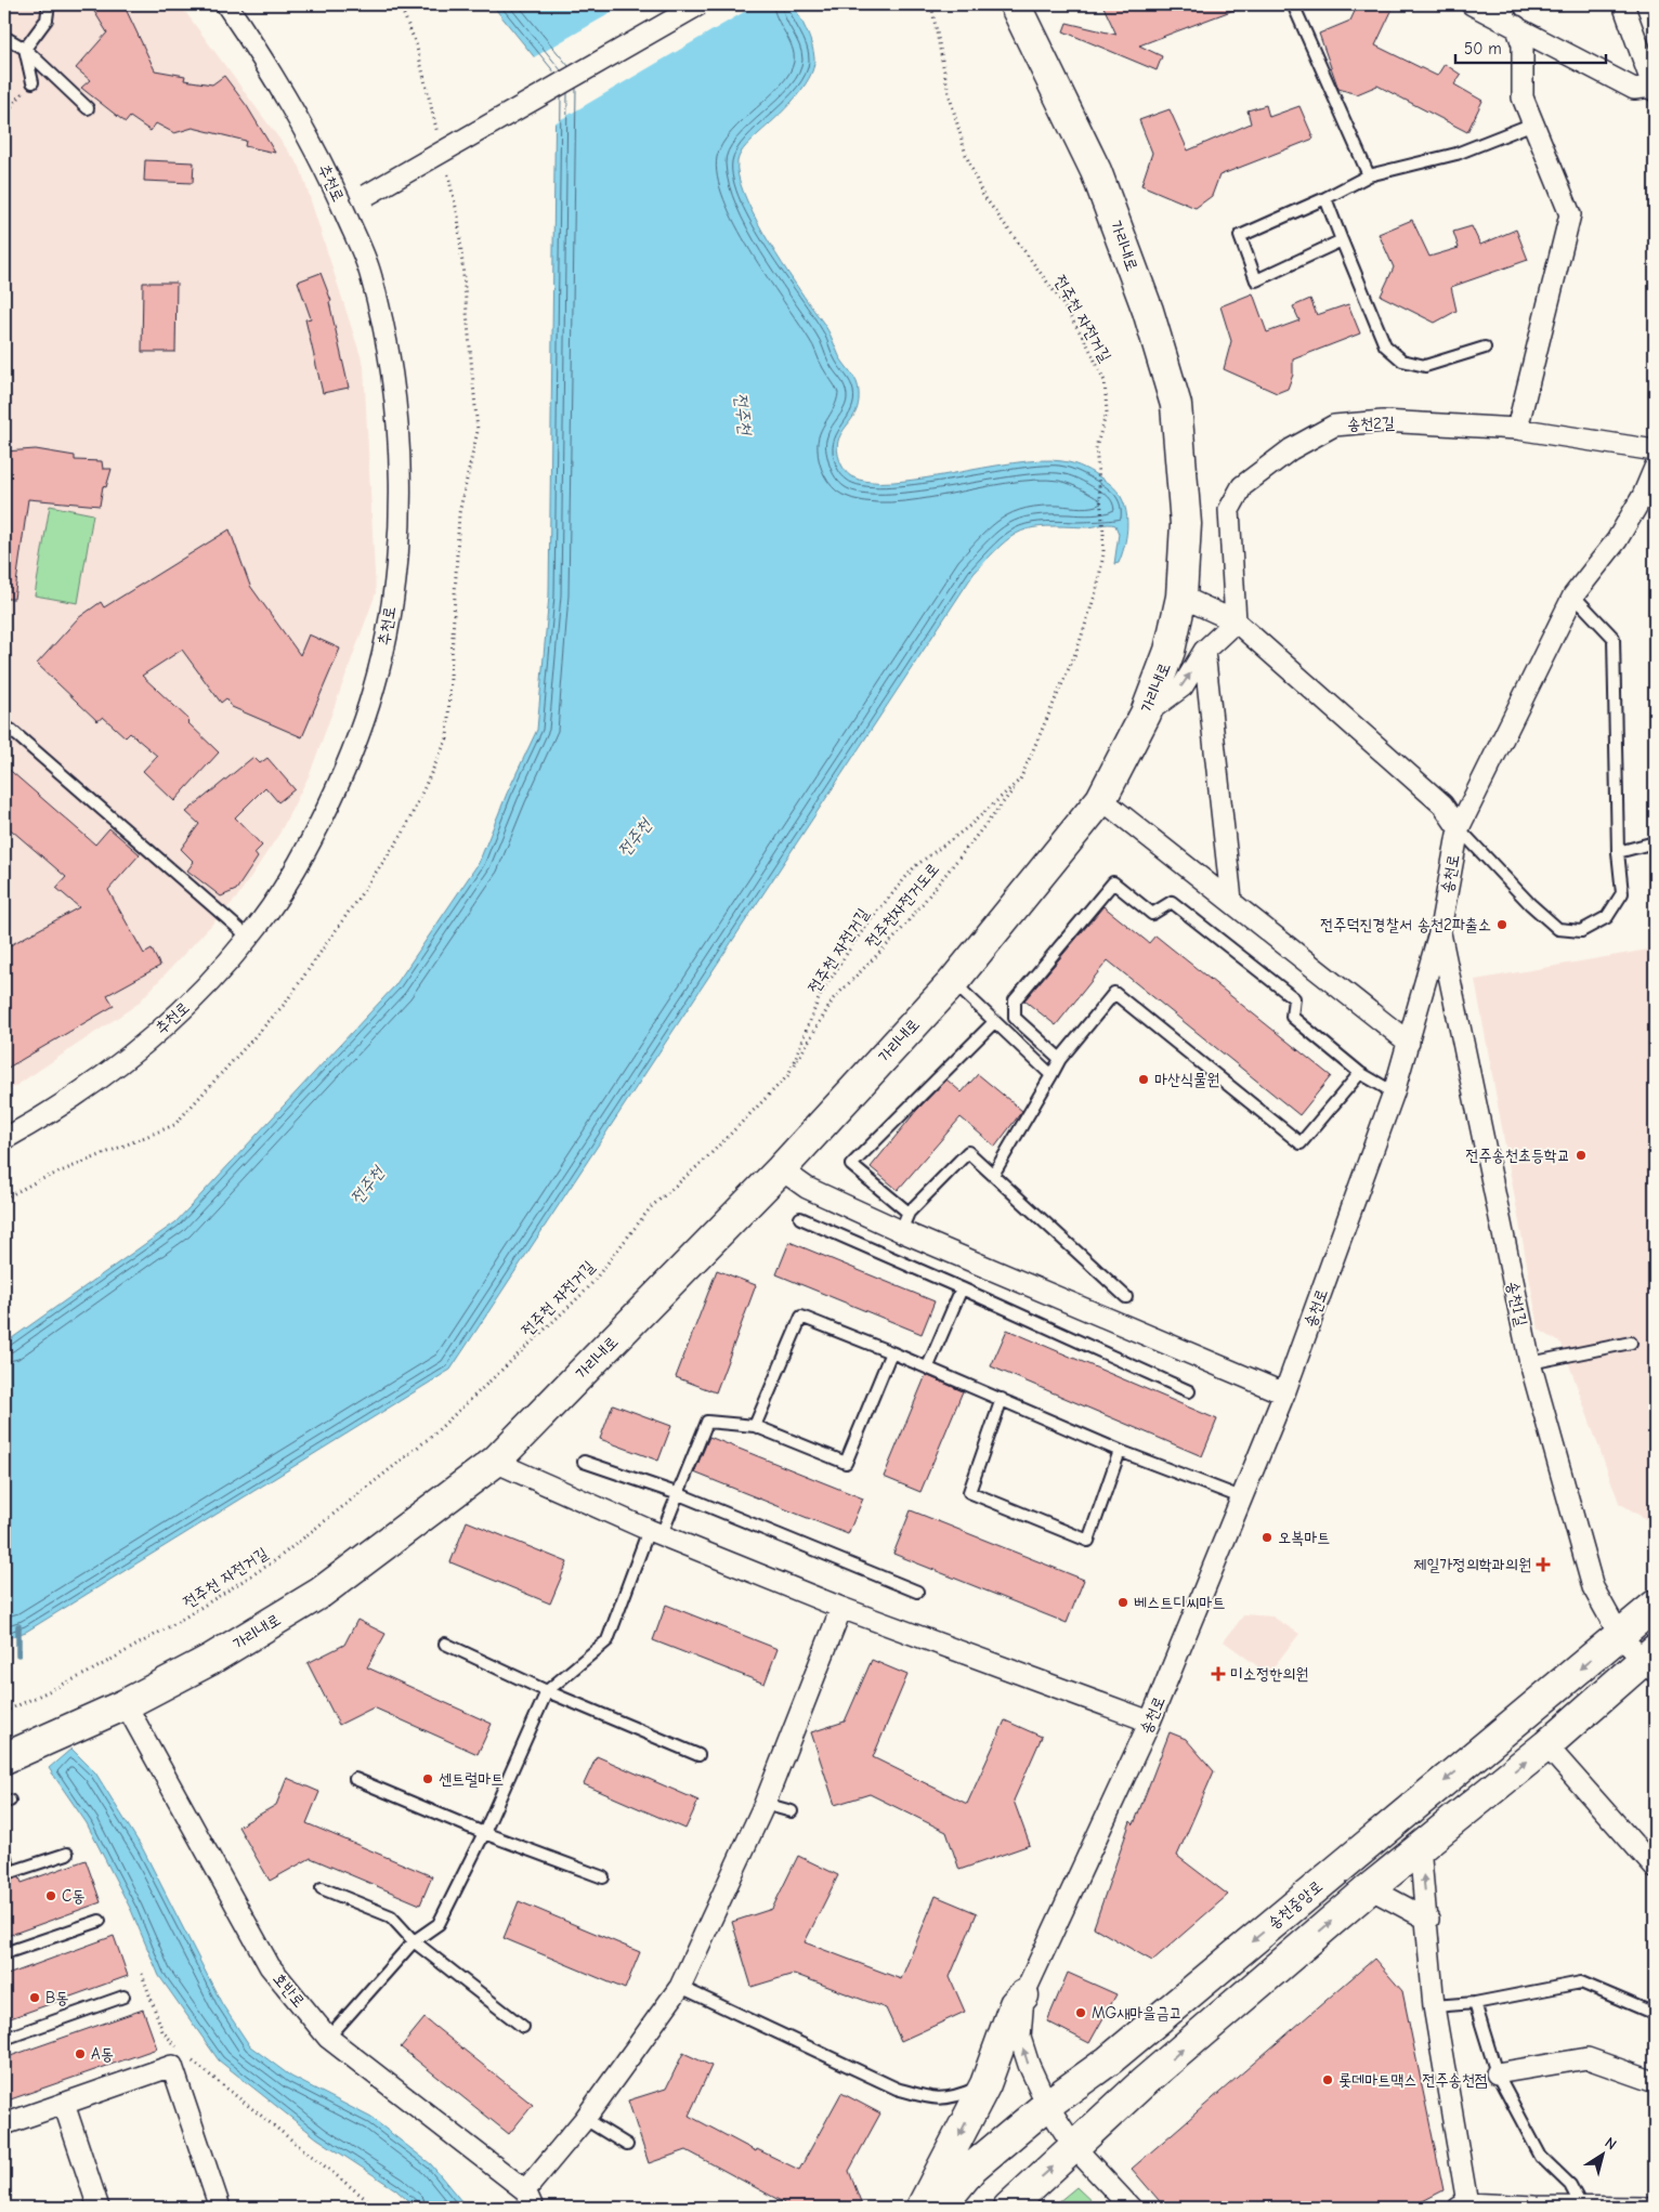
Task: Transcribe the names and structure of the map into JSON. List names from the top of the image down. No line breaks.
{"streets":{"street":["추천로","가리내로","송천2길","송천로","송천1길","송천중앙로","호반로"],"path":["전주천 자전거길","전주천자전거도로"]},"crossings":[["가리내로","호반로"],["전주천 자전거길","전주천자전거도로"],["송천로","송천1길"],["송천로","송천중앙로"],["송천1길","송천중앙로"]],"water":["전주천"],"places":{"other":["전주덕진경찰서 송천2파출소","마산식물원","전주송천초등학교","오복마트","베스트디씨마트","센트럴마트","C동","B동","MG새마을금고","A동","롯데마트맥스 전주송천점"],"health":["제일가정의학과의원","미소정한의원"]},"scale_bar":"50 m","north":"top right"}
